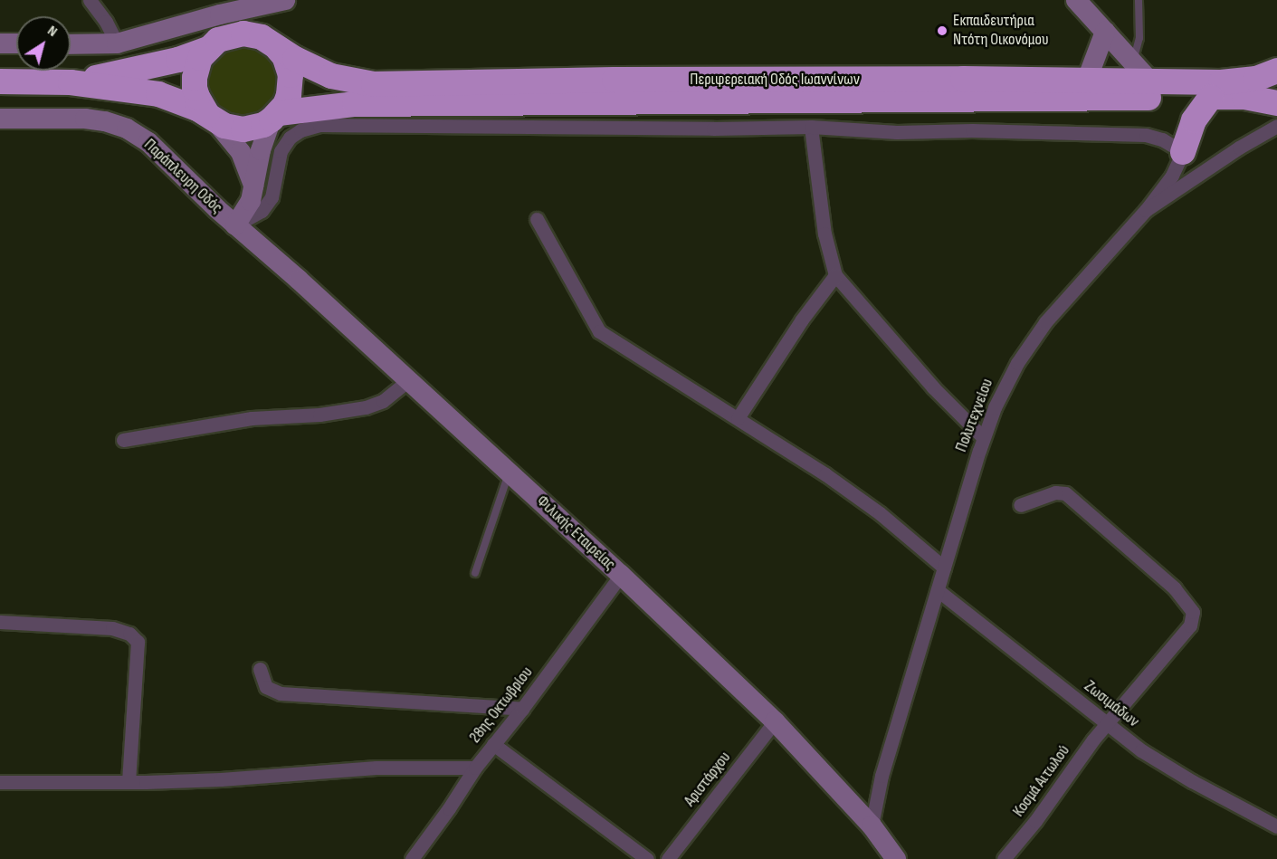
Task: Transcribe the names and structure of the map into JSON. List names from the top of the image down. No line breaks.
{"streets":{"highway":["Περιφερειακή Οδός Ιωαννίνων"],"street":["Παράπλευρη Οδός","Πολυτεχνείου","Φιλικής Εταιρείας","Ζωσιμάδων","28ης Οκτωβρίου","Αριστάρχου","Κοσμά Αιτωλού"]},"crossings":[["Παράπλευρη Οδός","Φιλικής Εταιρείας"],["Πολυτεχνείου","Φιλικής Εταιρείας"],["Πολυτεχνείου","Ζωσιμάδων"],["Φιλικής Εταιρείας","28ης Οκτωβρίου"],["Φιλικής Εταιρείας","Αριστάρχου"],["Ζωσιμάδων","Κοσμά Αιτωλού"]],"places":["Εκπαιδευτήρια Ντότη Οικονόμου"],"north":"top right"}
